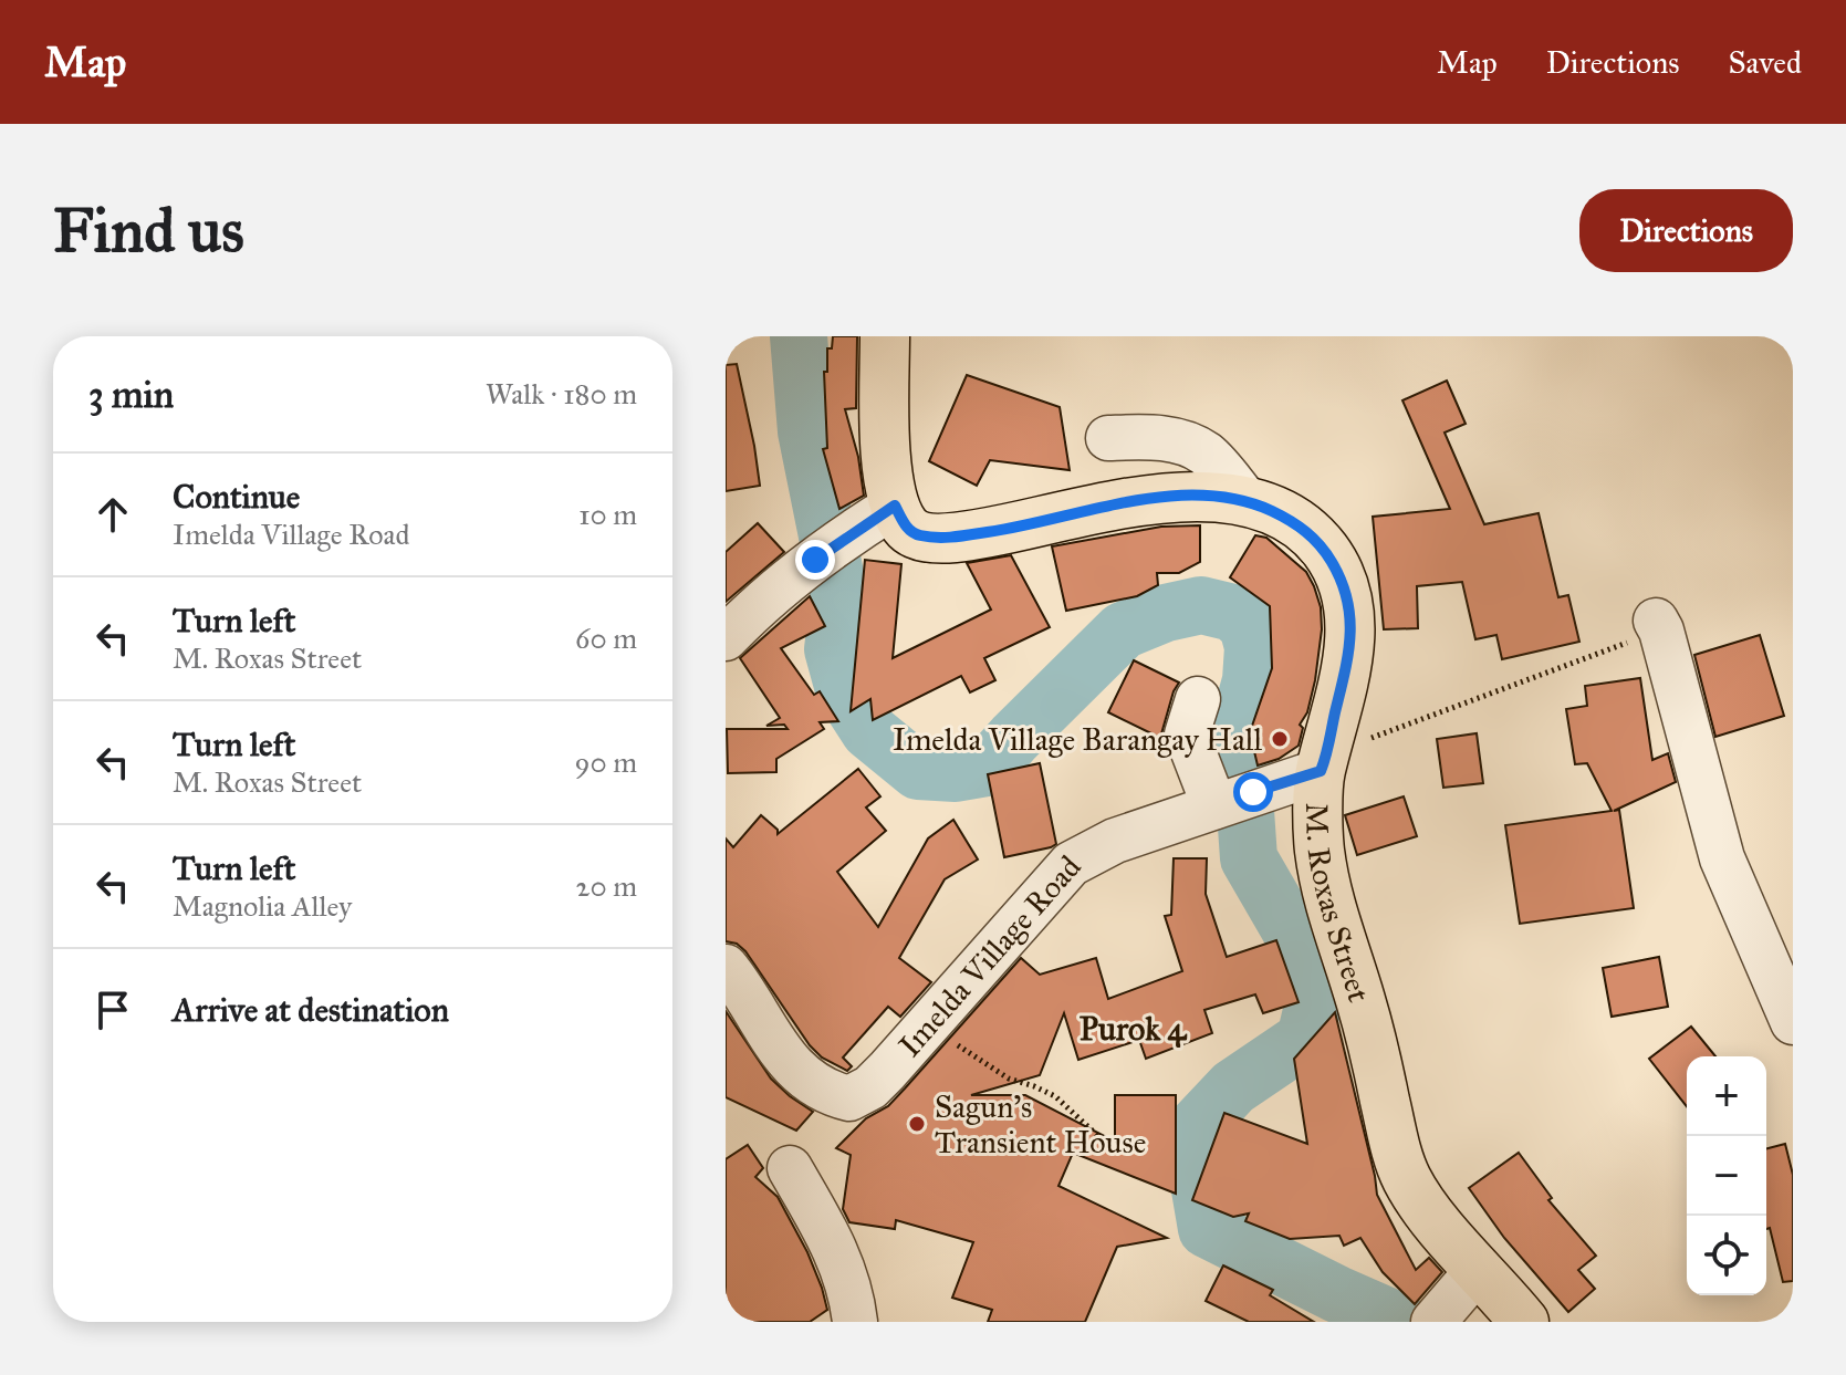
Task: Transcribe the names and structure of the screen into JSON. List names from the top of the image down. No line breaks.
{"streets":{"main road":["M. Roxas Street"],"street":["Imelda Village Road"]},"crossings":[["M. Roxas Street","Imelda Village Road"]],"districts":["Purok 4"],"places":["Imelda Village Barangay Hall","Sagun's Transient House"],"page":{"header":"Map","nav":["Map","Directions","Saved"],"buttons":"Directions","title":"Find us","heading":["3 min","Walk · 180 m"],"list":[["Continue","Imelda Village Road","10 m"],["Turn left","M. Roxas Street","60 m"],["Turn left","M. Roxas Street","90 m"],["Turn left","Magnolia Alley","20 m"],"Arrive at destination"],"map_buttons":["+","−"]}}
